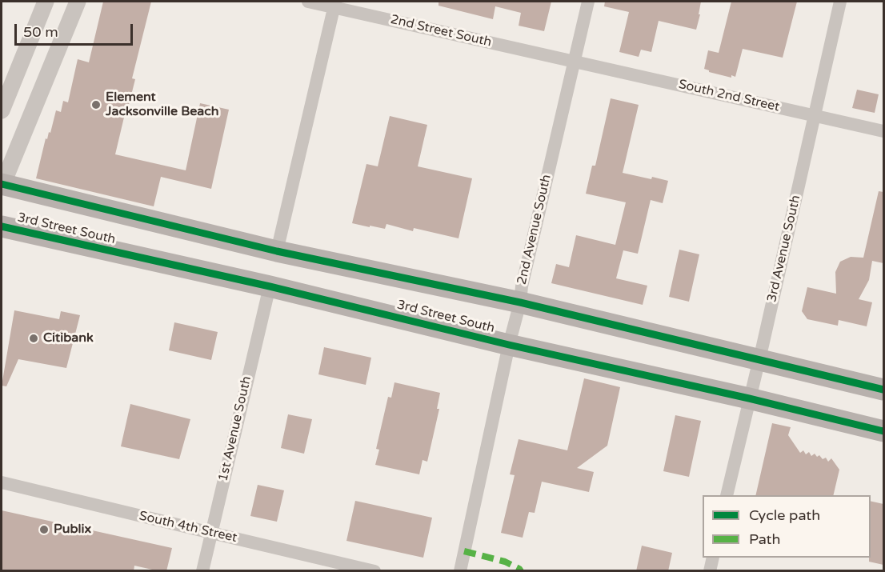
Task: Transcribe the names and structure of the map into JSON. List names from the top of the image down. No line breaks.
{"streets":{"main road":["3rd Street South"],"street":["2nd Street South","South 2nd Street","2nd Avenue South","3rd Avenue South","1st Avenue South","South 4th Street"]},"crossings":[["2nd Street South","South 2nd Street"],["2nd Street South","2nd Avenue South"],["South 2nd Street","2nd Avenue South"],["South 2nd Street","3rd Avenue South"],["3rd Street South","2nd Avenue South"],["3rd Street South","3rd Avenue South"],["3rd Street South","1st Avenue South"],["1st Avenue South","South 4th Street"]],"places":["Element Jacksonville Beach","Citibank","Publix"],"legend":["Cycle path","Path"],"scale_bar":"50 m"}
